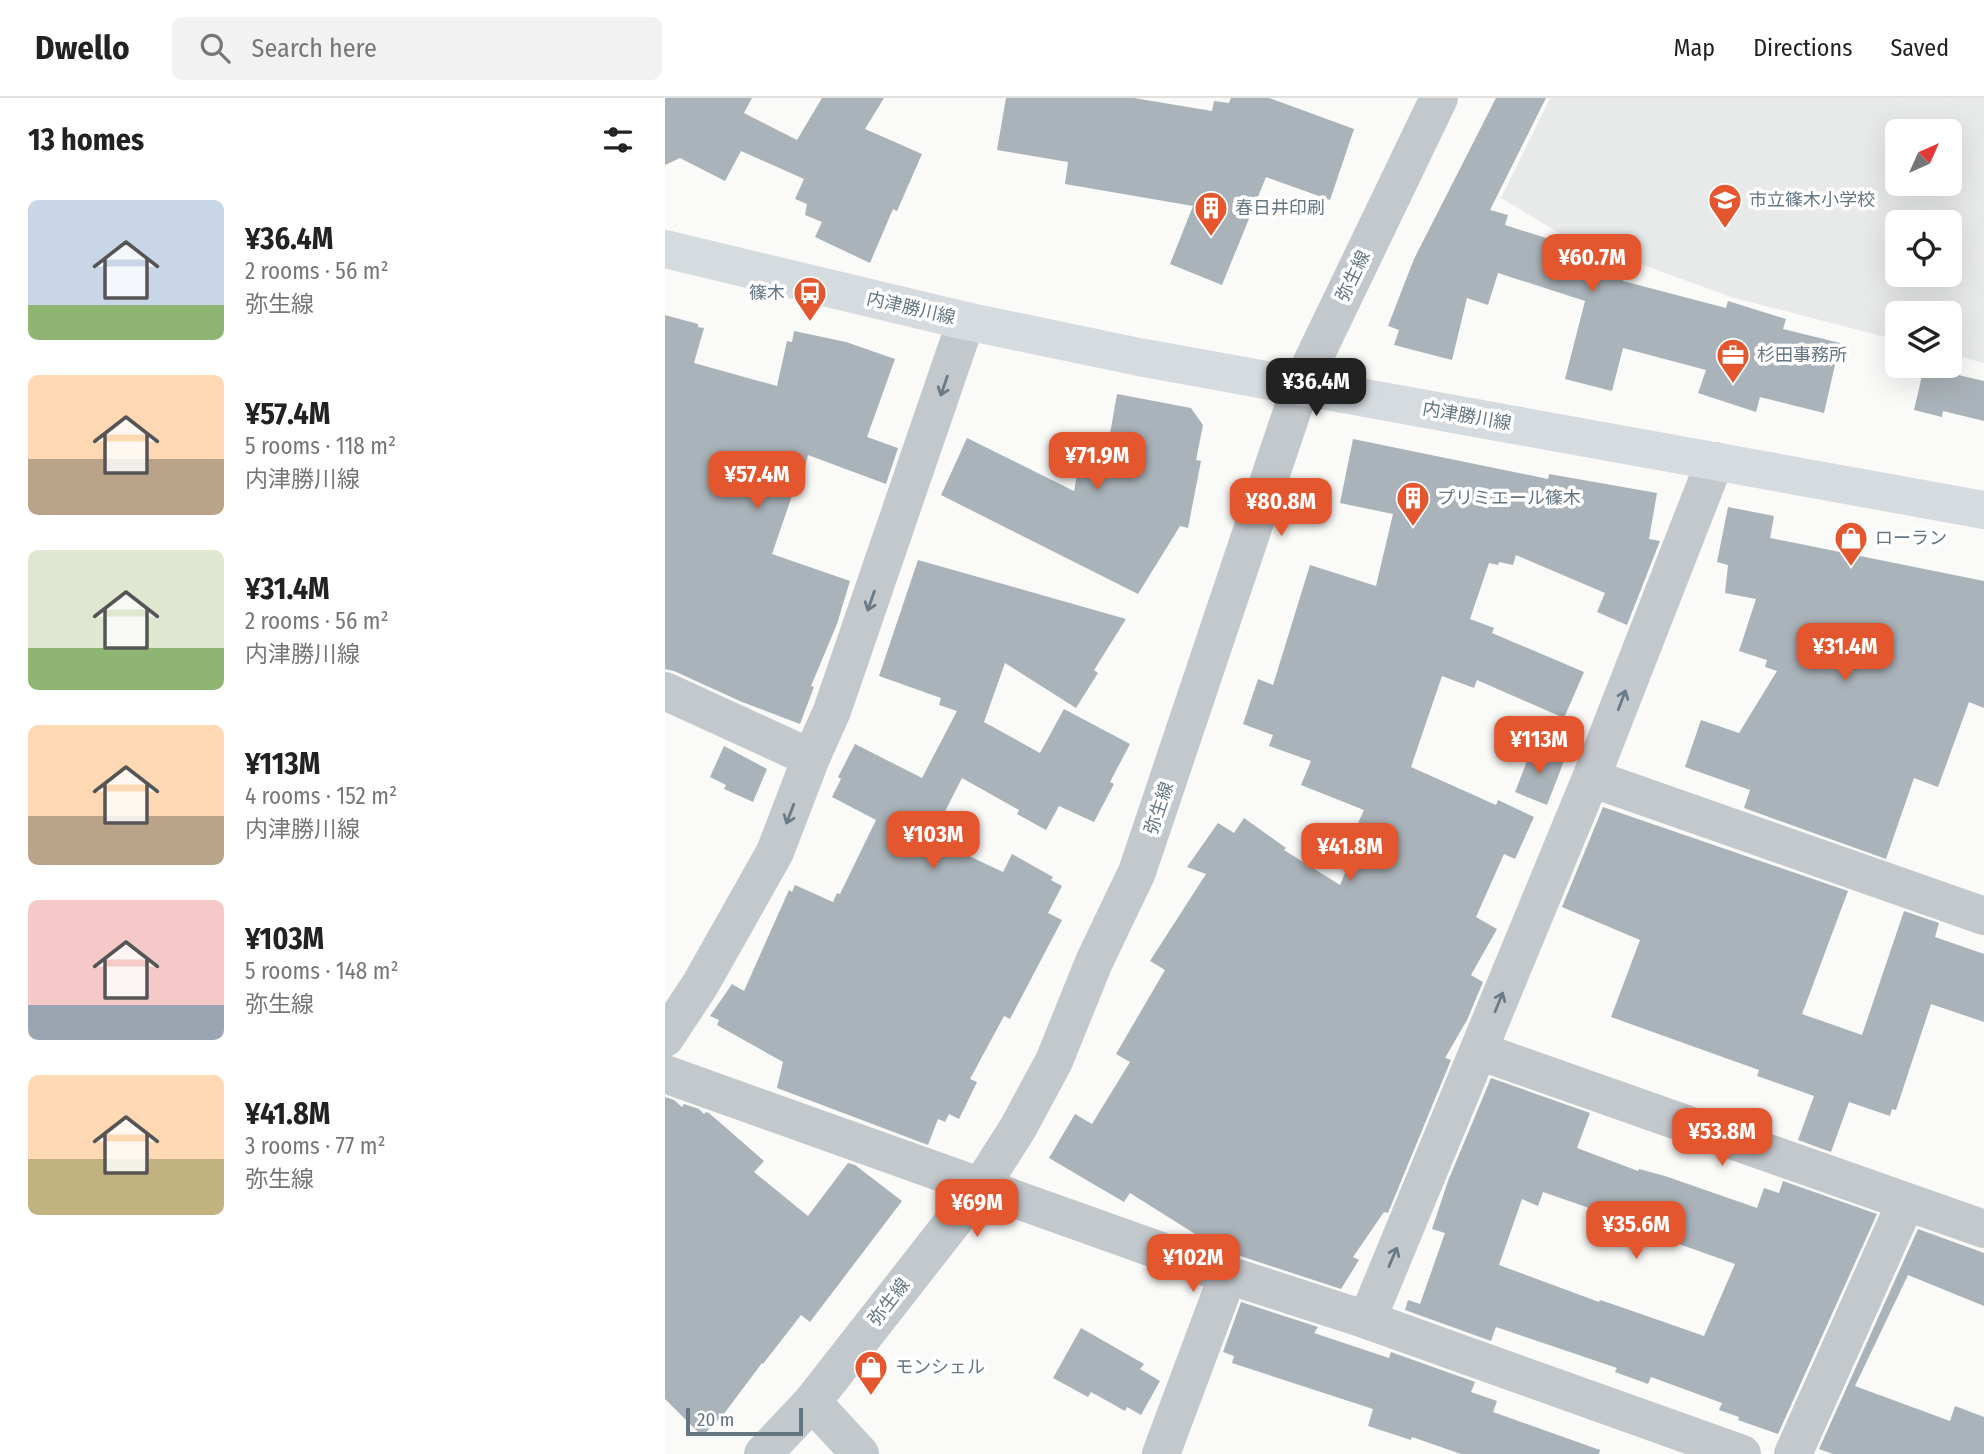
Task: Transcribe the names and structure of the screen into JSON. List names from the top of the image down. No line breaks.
{"streets":{"main road":["内津勝川線"],"street":["弥生線"]},"crossings":[["弥生線","内津勝川線"]],"places":{"school or university":["市立篠木小学校"],"building":["春日井印刷","プリミエール篠木"],"bus stop":["篠木"],"office":["杉田事務所"],"shop":["ローラン","モンシェル"]},"scale_bar":"20 m","north":"top right","page":{"header":"Dwello","search":"Search here","nav":["Map","Directions","Saved"],"heading":"13 homes","list":[{"name":"¥36.4M","note":"2 rooms · 56 m² · 弥生線"},{"name":"¥57.4M","note":"5 rooms · 118 m² · 内津勝川線"},{"name":"¥31.4M","note":"2 rooms · 56 m² · 内津勝川線"},{"name":"¥113M","note":"4 rooms · 152 m² · 内津勝川線"},{"name":"¥103M","note":"5 rooms · 148 m² · 弥生線"},{"name":"¥41.8M","note":"3 rooms · 77 m² · 弥生線"}],"price":["¥60.7M","¥36.4M","¥71.9M","¥57.4M","¥80.8M","¥31.4M","¥113M","¥103M","¥41.8M","¥53.8M","¥69M","¥35.6M","¥102M"],"scale":"20 m"}}
